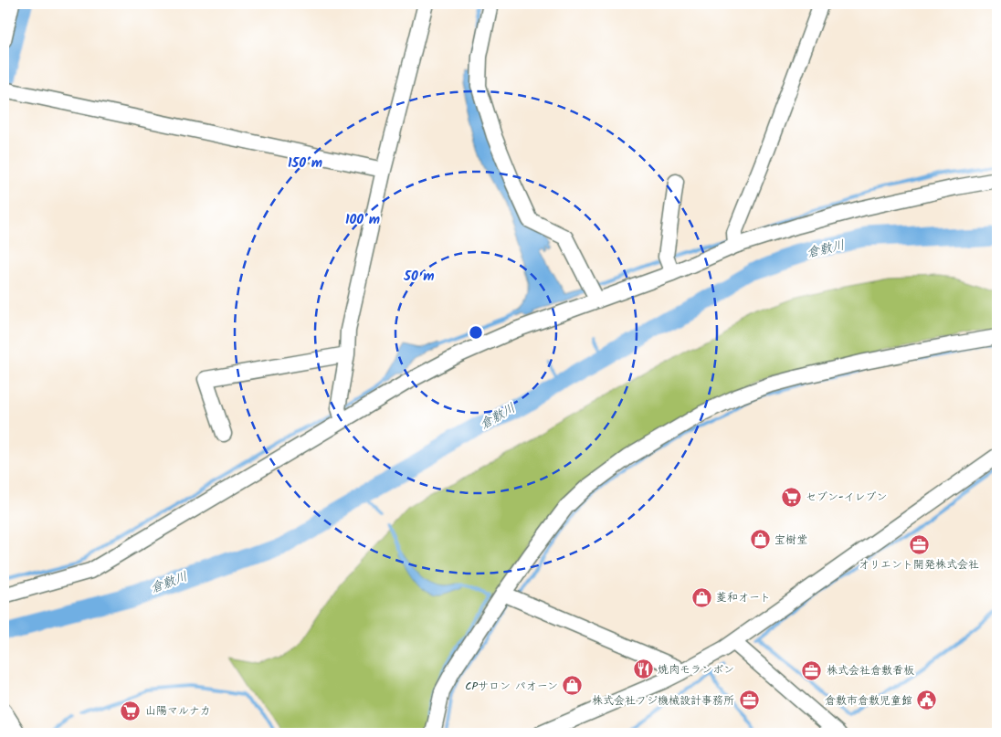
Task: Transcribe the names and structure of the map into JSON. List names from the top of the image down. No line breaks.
{"water":["倉敷川"],"places":{"supermarket":["セブン-イレブン","山陽マルナカ"],"shop":["宝樹堂","菱和オート","CPサロン パオーン"],"office":["オリエント開発株式会社","株式会社倉敷看板","株式会社フジ機械設計事務所"],"restaurant":["焼肉モランボン"],"public building":["倉敷市倉敷児童館"]},"rings":["150 m","100 m","50 m"]}
